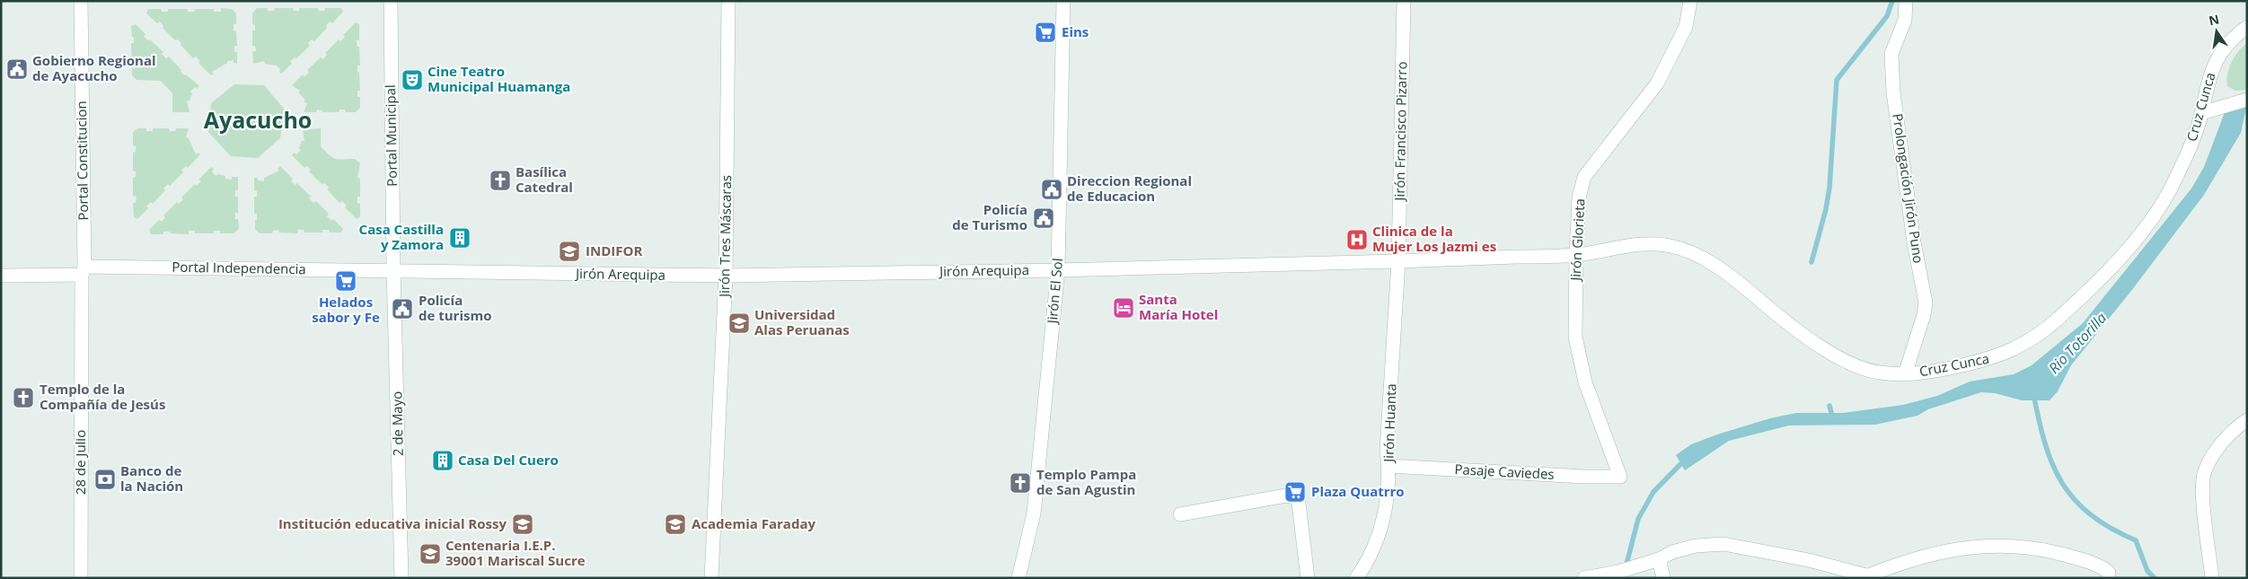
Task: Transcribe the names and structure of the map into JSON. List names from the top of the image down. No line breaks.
{"streets":{"street":["Cruz Cunca","Jirón Francisco Pizarro","Portal Municipal","Portal Constitucion","Prolongación Jirón Puno","Jirón Tres Máscaras","Jirón Glorieta","Portal Independencia","Jirón Arequipa","Jirón El Sol","Jirón Huanta","2 de Mayo","28 de Julio","Pasaje Caviedes"]},"crossings":[["Cruz Cunca","Prolongación Jirón Puno"],["Cruz Cunca","Jirón Glorieta"],["Cruz Cunca","Jirón Arequipa"],["Jirón Francisco Pizarro","Jirón Arequipa"],["Jirón Francisco Pizarro","Jirón Huanta"],["Portal Municipal","Portal Independencia"],["Portal Municipal","Jirón Arequipa"],["Portal Municipal","2 de Mayo"],["Portal Constitucion","Portal Independencia"],["Portal Constitucion","28 de Julio"],["Jirón Tres Máscaras","Jirón Arequipa"],["Jirón Glorieta","Jirón Arequipa"],["Jirón Glorieta","Pasaje Caviedes"],["Portal Independencia","Jirón Arequipa"],["Portal Independencia","2 de Mayo"],["Portal Independencia","28 de Julio"],["Jirón Arequipa","Jirón El Sol"],["Jirón Arequipa","Jirón Huanta"],["Jirón Arequipa","2 de Mayo"],["Jirón Huanta","Pasaje Caviedes"]],"districts":["Ayacucho"],"water":["Rio Totorilla"],"places":{"supermarket":["Eins","Helados sabor y Fe","Plaza Quatrro"],"public building":["Gobierno Regional de Ayacucho","Direccion Regional de Educacion","Policía de Turismo","Policía de turismo"],"theatre":["Cine Teatro Municipal Huamanga"],"church":["Basílica Catedral","Templo de la Compañía de Jesús","Templo Pampa de San Agustin"],"building":["Casa Castilla y Zamora","Casa Del Cuero"],"hospital":["Clinica de la Mujer Los Jazmi es"],"school or university":["INDIFOR","Universidad Alas Peruanas","Institución educativa inicial Rossy","Academia Faraday","Centenaria I.E.P. 39001 Mariscal Sucre"],"hotel":["Santa María Hotel"],"bank":["Banco de la Nación"]},"north":"top"}
